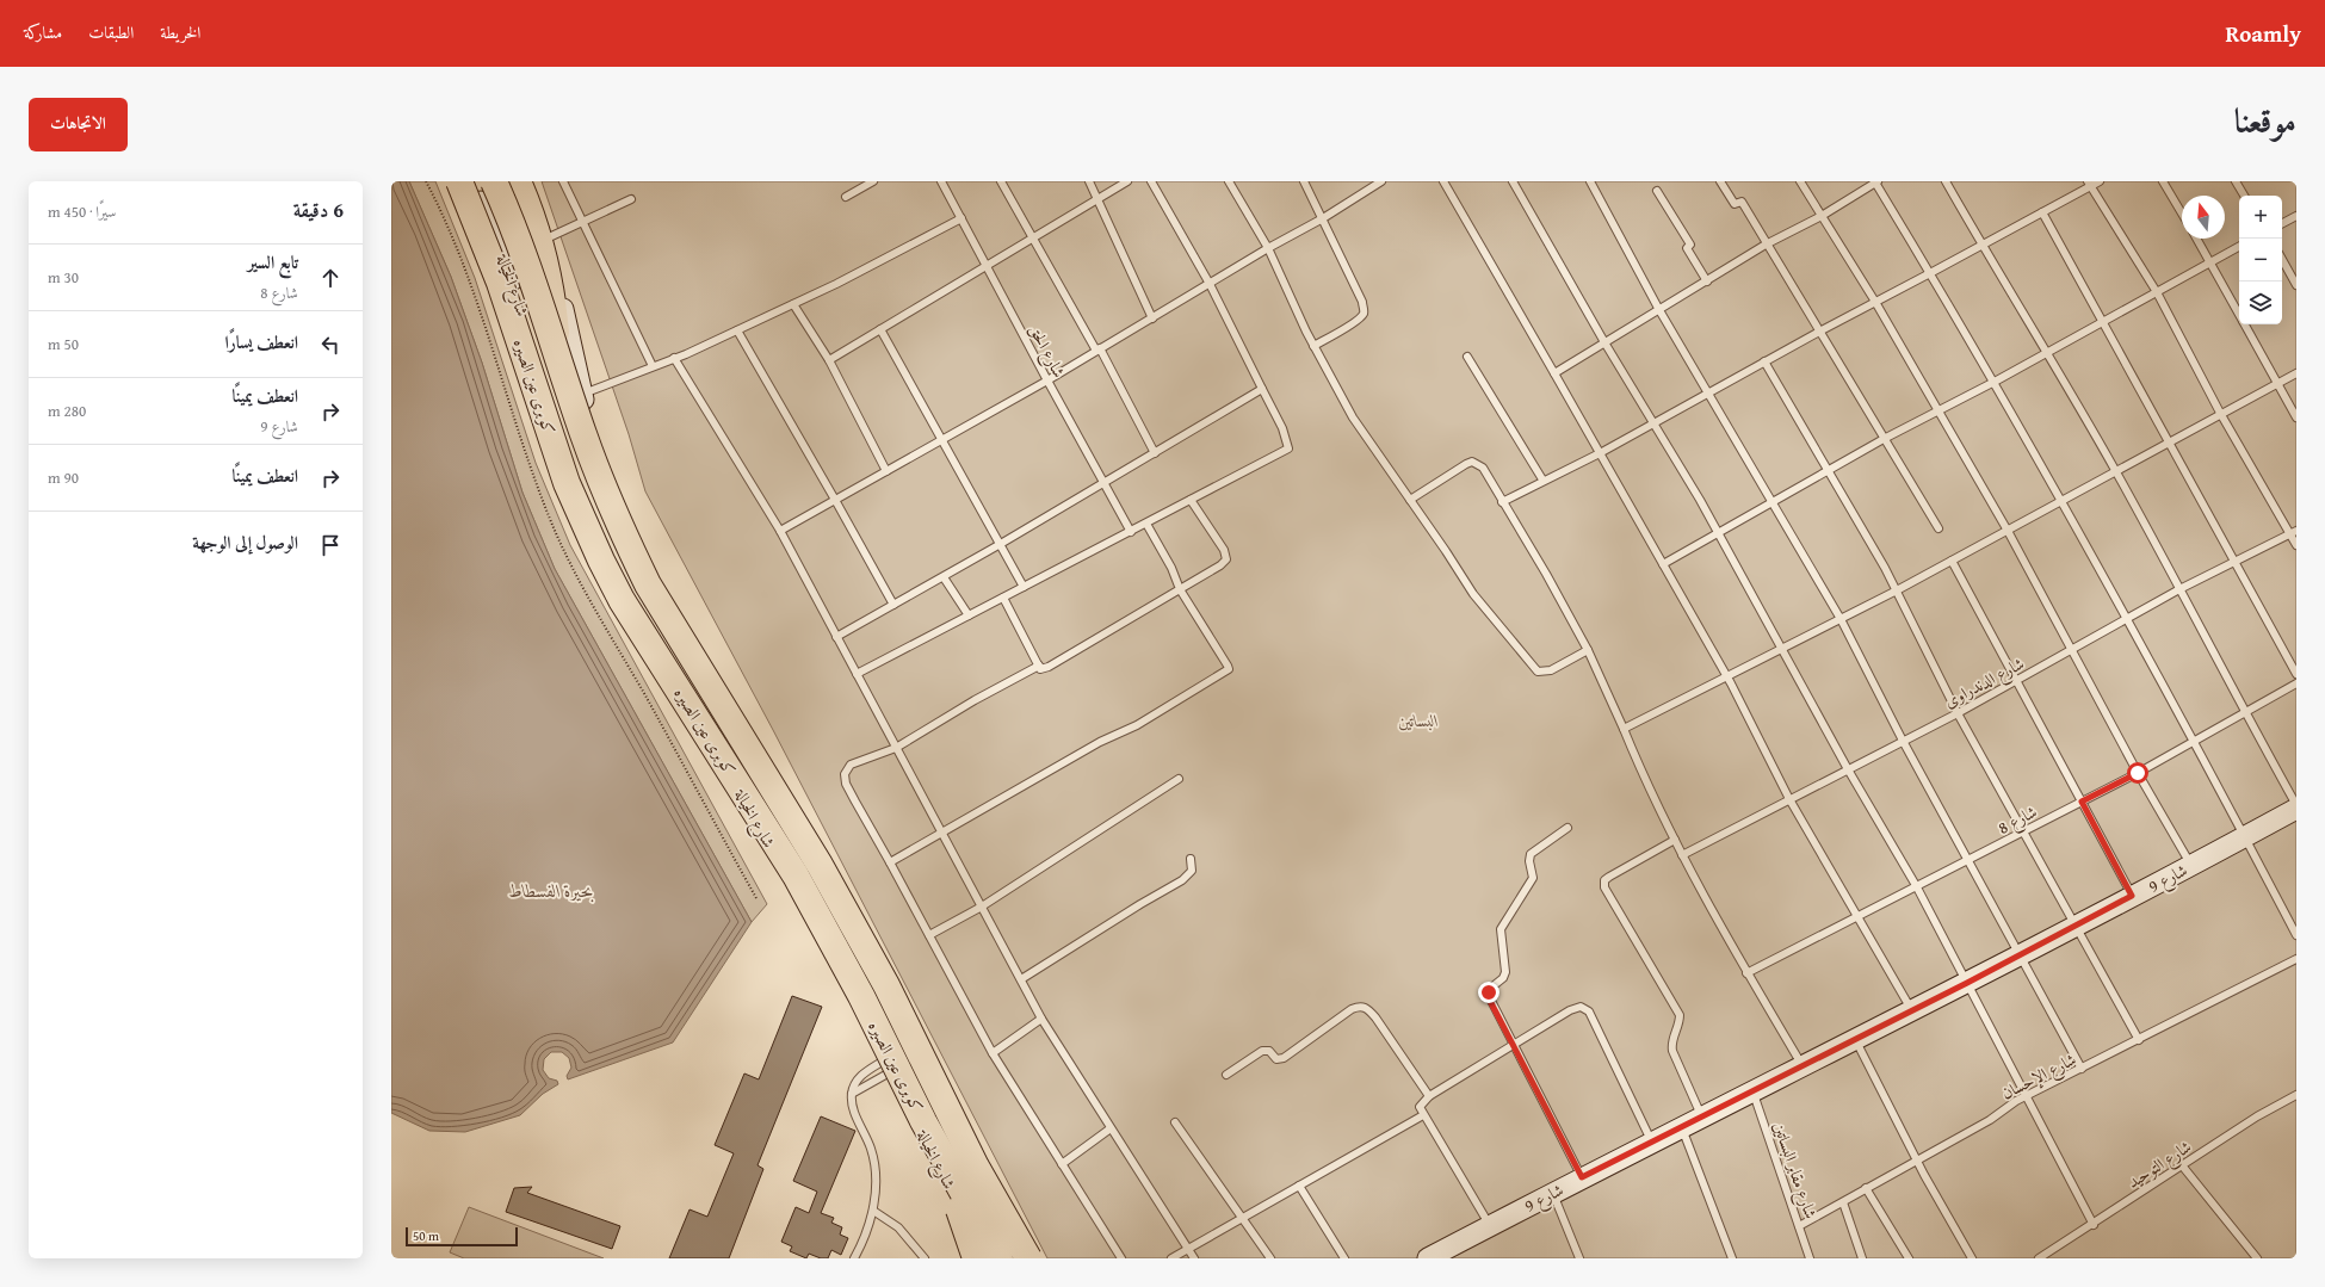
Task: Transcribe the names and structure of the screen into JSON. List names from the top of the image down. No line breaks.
{"streets":{"highway":["كوبرى عين الصيره"],"street":["شارع الخيالة","شارع 9"],"lane":["شارع الحق","شارع الدندراوى","شارع 8","شارع الإحسان","شارع التوحيد","شارع مقابر البساتين"]},"crossings":[["شارع 9","شارع مقابر البساتين"],["شارع الإحسان","شارع مقابر البساتين"]],"water":["بحيرة الفسطاط"],"parks":["البساتين"],"scale_bar":"50 m","north":"top","page":{"header":"Roamly","nav":["الخريطة","الطبقات","مشاركة"],"title":"موقعنا","buttons":"الاتجاهات","heading":["6 دقيقة","سيرًا · 450 m"],"map_buttons":["+","−"],"list":[["تابع السير","شارع 8","30 m"],["انعطف يسارًا","50 m"],["انعطف يمينًا","شارع 9","280 m"],["انعطف يمينًا","90 m"],"الوصول إلى الوجهة"],"scale":"50 m"}}
